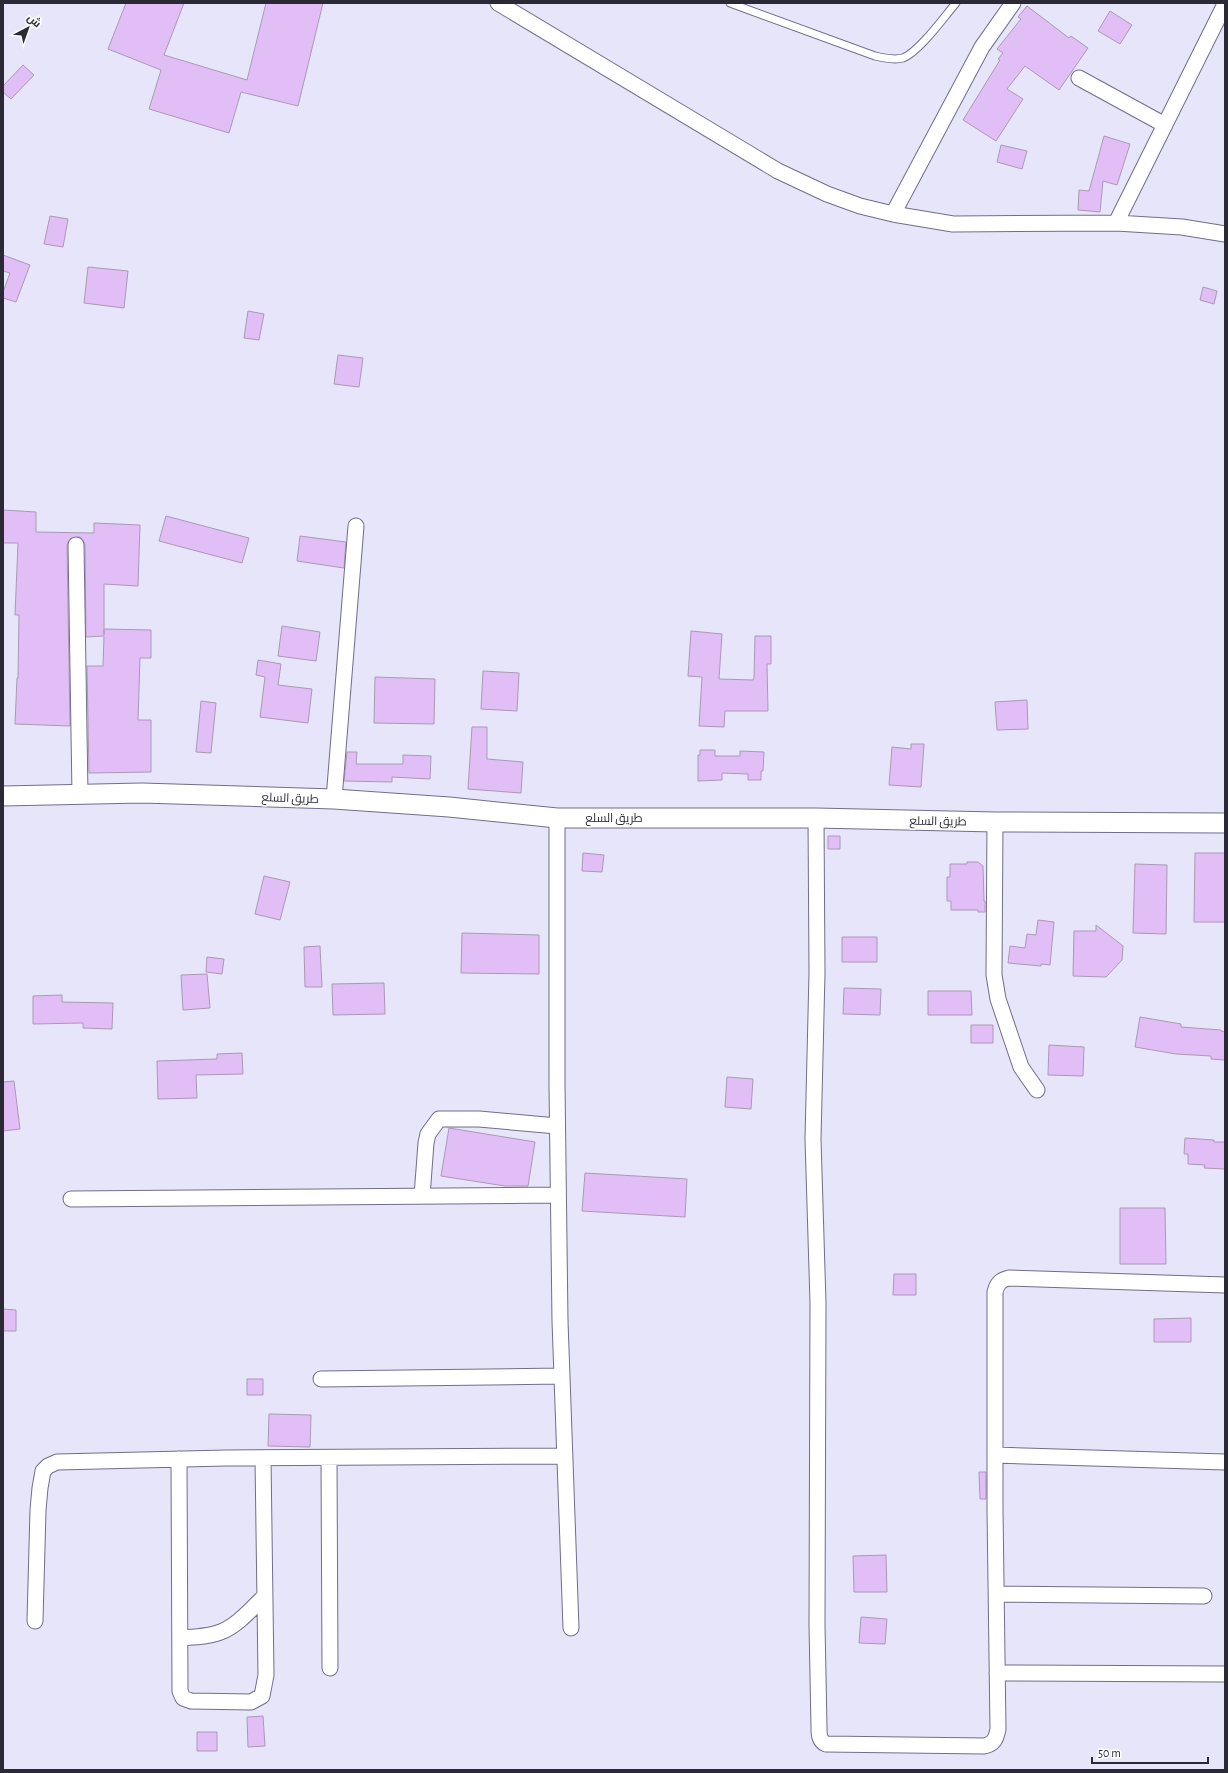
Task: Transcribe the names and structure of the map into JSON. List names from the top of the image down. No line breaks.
{"streets":{"street":["طريق السلع"]},"scale_bar":"50 m","north":"top right"}
